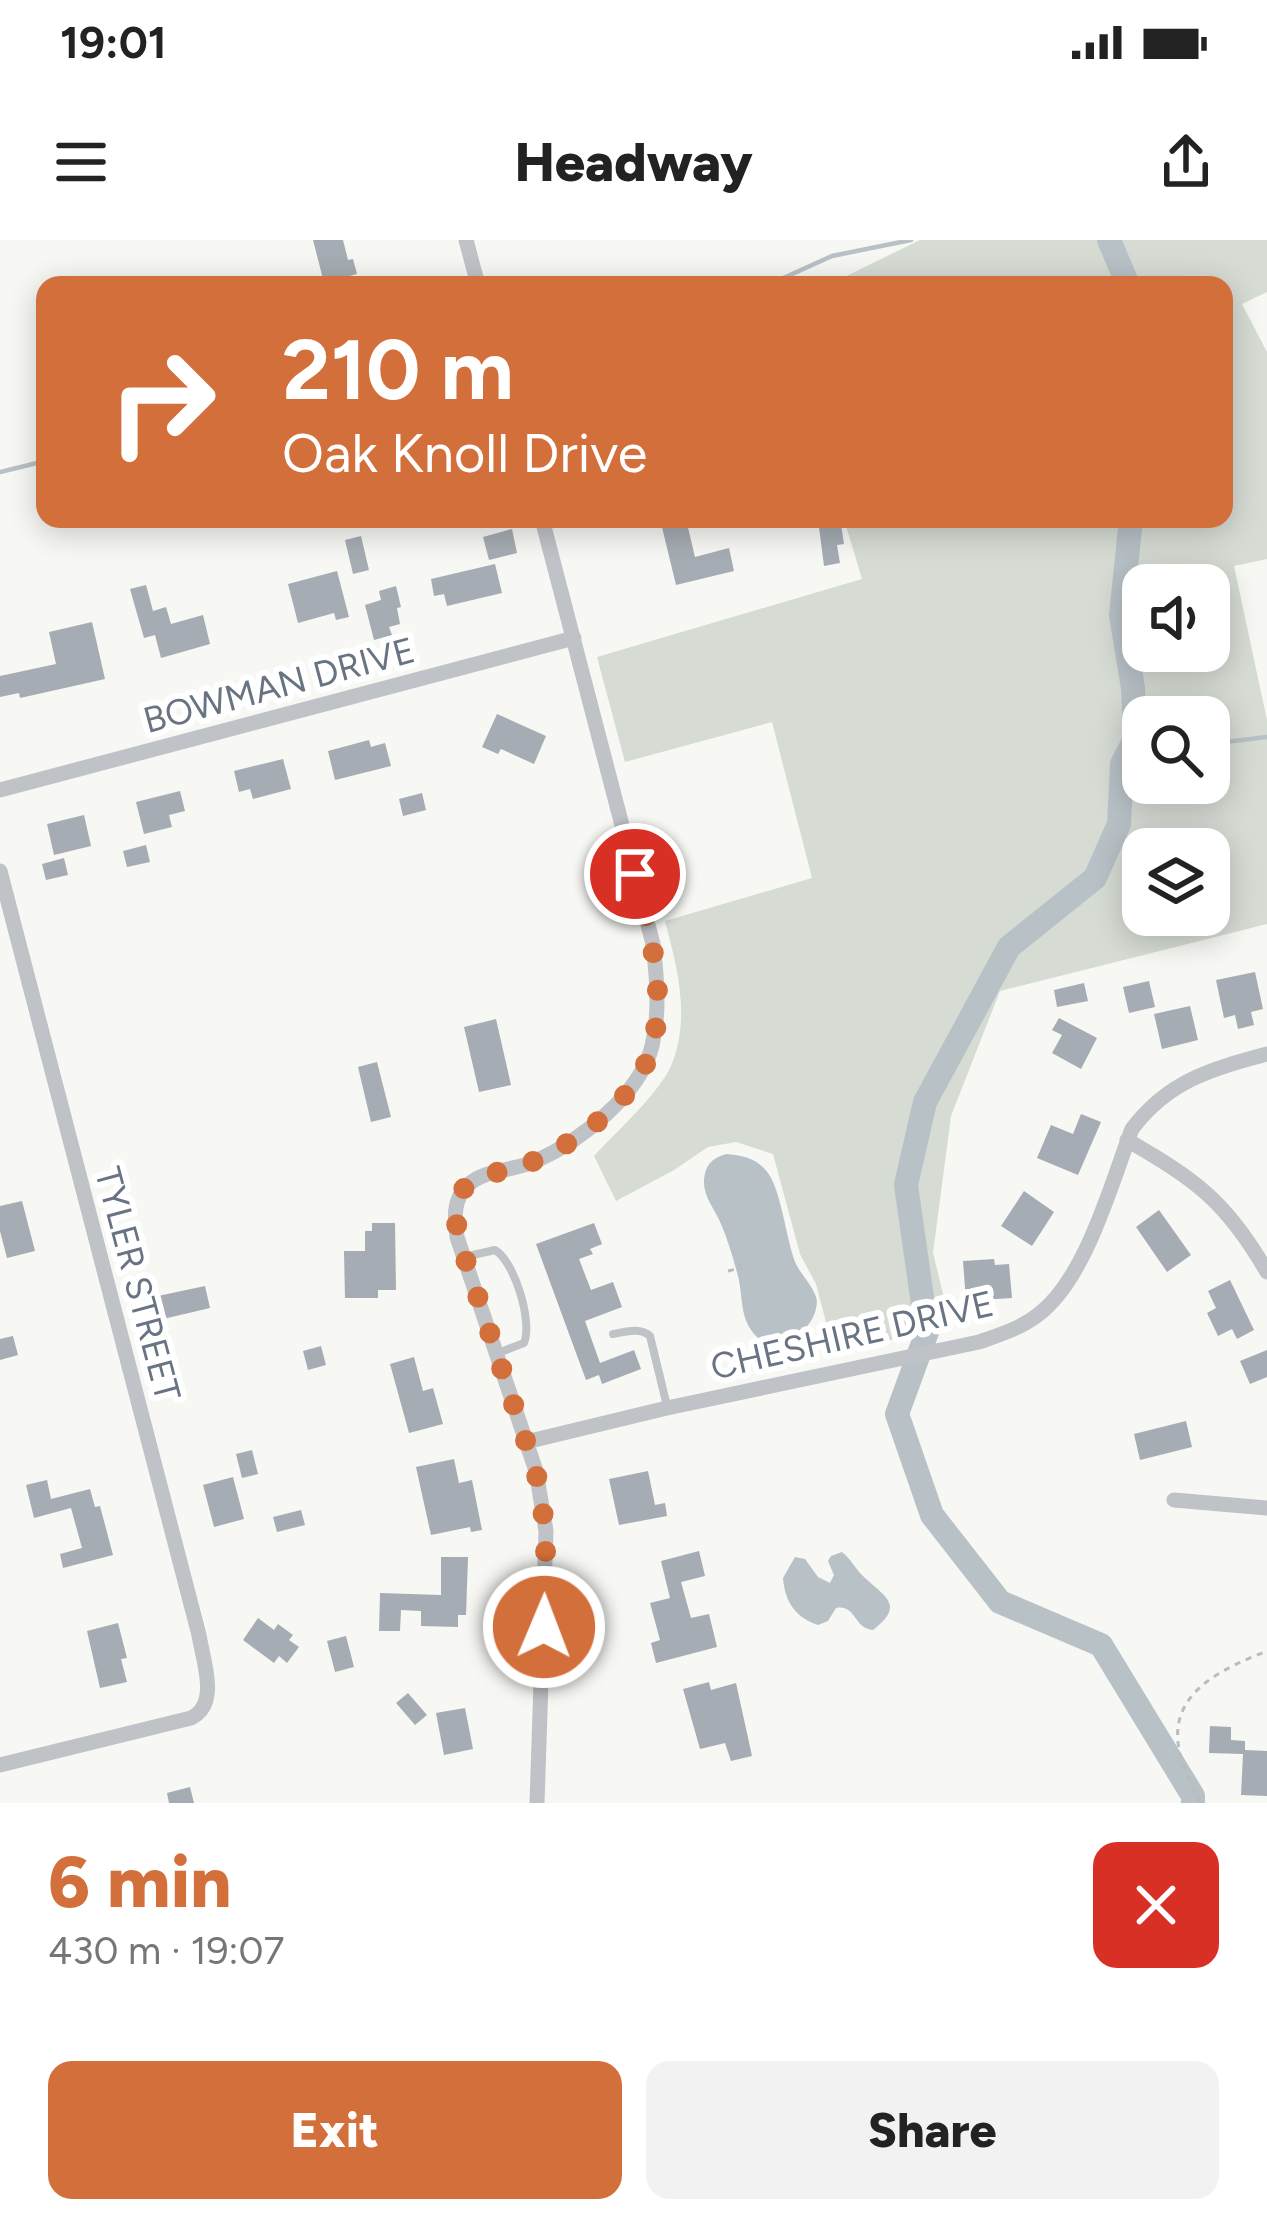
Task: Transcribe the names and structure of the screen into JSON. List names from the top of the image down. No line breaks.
{"streets":{"street":["BOWMAN DRIVE","TYLER STREET","CHESHIRE DRIVE"]},"page":{"status":"19:01","header":"Headway","turn":["210 m","Oak Knoll Drive"],"heading":["6 min","430 m · 19:07"],"buttons":["Exit","Share"]}}
